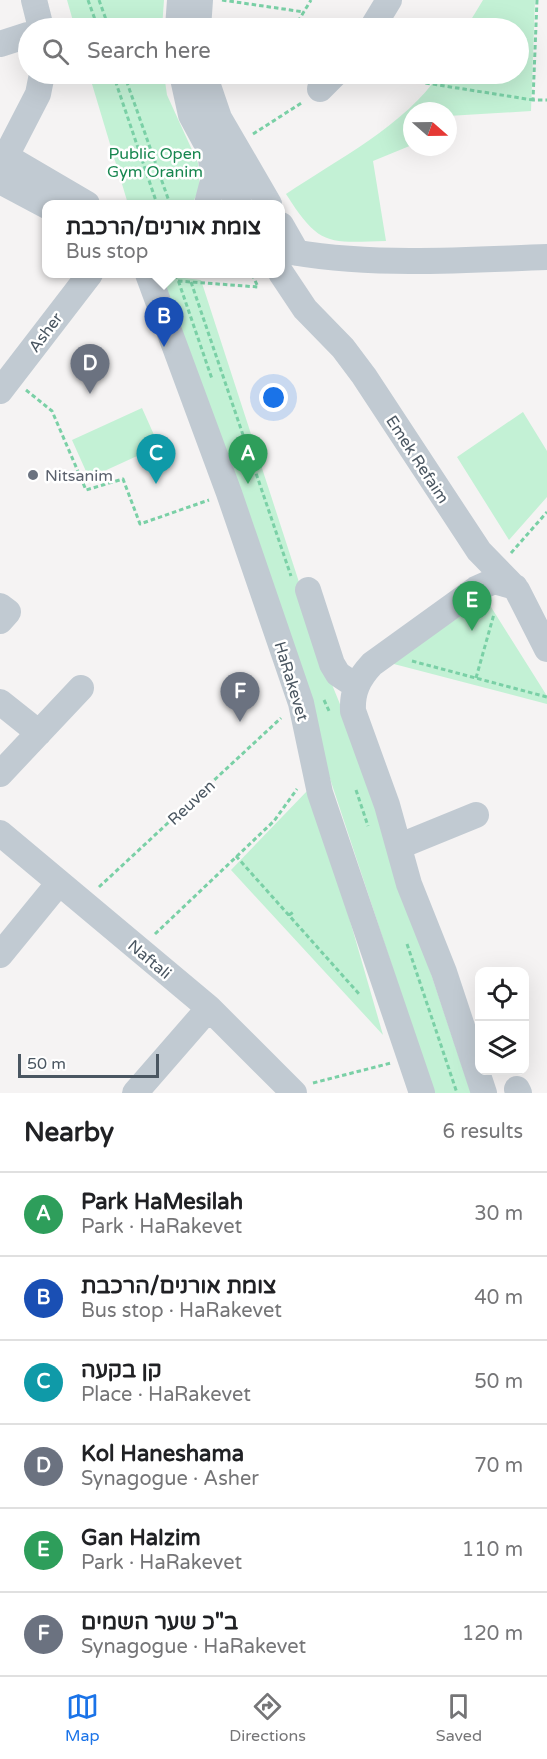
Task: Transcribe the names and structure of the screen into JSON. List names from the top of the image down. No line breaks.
{"streets":{"street":["Asher","Emek Refaim","HaRakevet","Naftali"],"path":["Reuven"]},"crossings":[["HaRakevet","Reuven"],["Reuven","Naftali"]],"parks":["Public Open Gym Oranim"],"places":["Nitsanim"],"scale_bar":"50 m","north":"right","page":{"search":"Search here","popup":["צומת אורנים/הרכבת","Bus stop"],"pins":["B","D","A","C","E","F"],"scale":"50 m","heading":["Nearby","6 results"],"list":[{"mark":"A","name":"Park HaMesilah","note":"Park · HaRakevet","value":"30 m"},{"mark":"B","name":"צומת אורנים/הרכבת","note":"Bus stop · HaRakevet","value":"40 m"},{"mark":"C","name":"קן בקעה","note":"Place · HaRakevet","value":"50 m"},{"mark":"D","name":"Kol Haneshama","note":"Synagogue · Asher","value":"70 m"},{"mark":"E","name":"Gan HaIzim","note":"Park · HaRakevet","value":"110 m"},{"mark":"F","name":"ב\"כ שער השמים","note":"Synagogue · HaRakevet","value":"120 m"}],"nav":["Map","Directions","Saved"]}}
